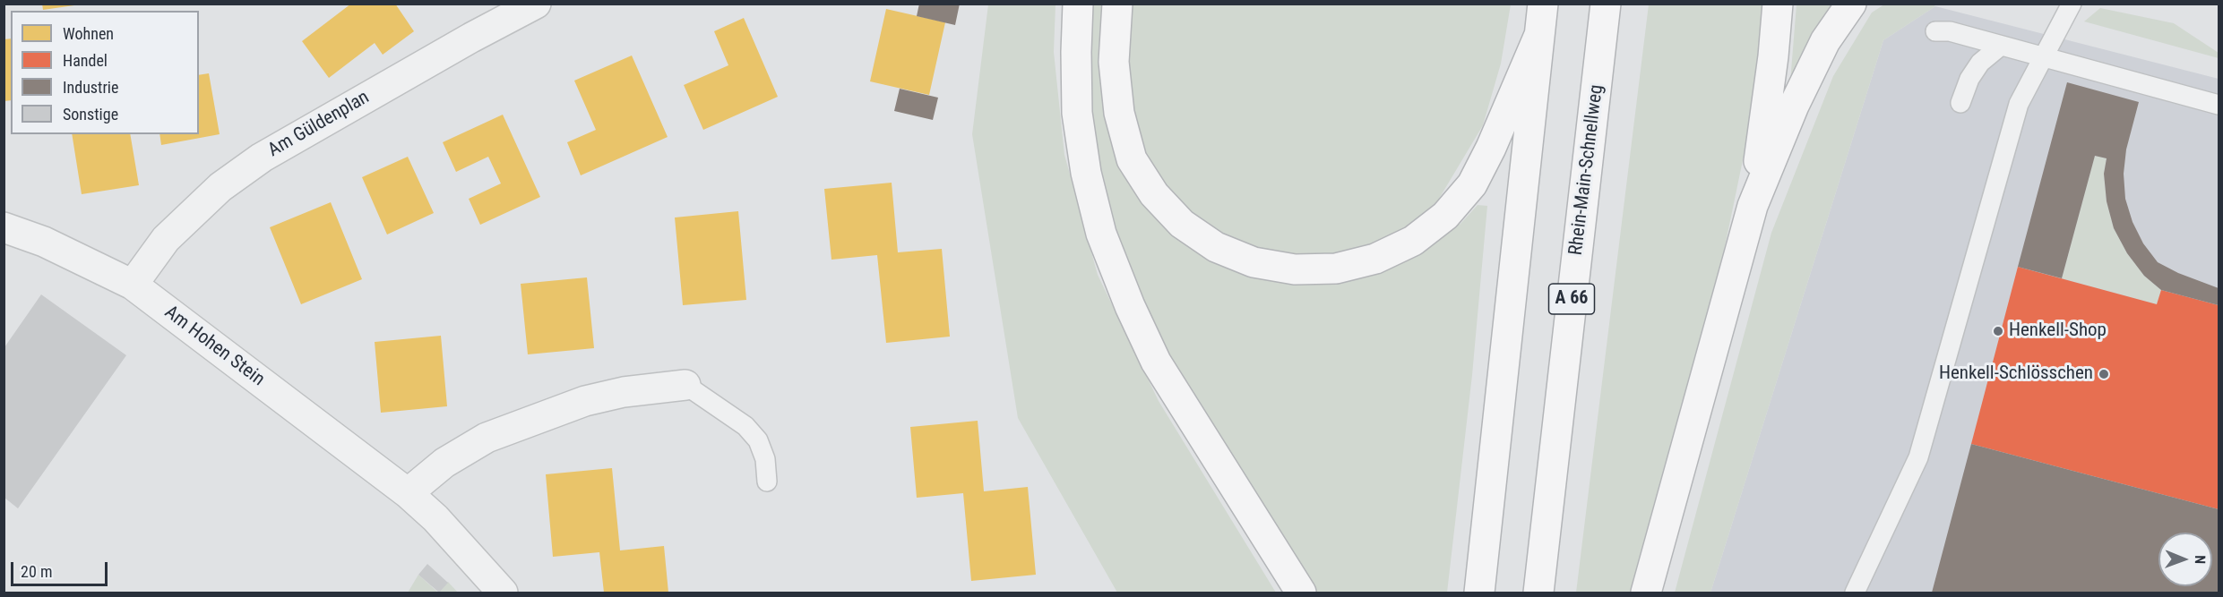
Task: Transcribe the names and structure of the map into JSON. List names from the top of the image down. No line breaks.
{"streets":{"highway":["Rhein-Main-Schnellweg","A 66"],"street":["Am Güldenplan","Am Hohen Stein"]},"crossings":[["Am Güldenplan","Am Hohen Stein"]],"places":["Henkell-Shop","Henkell-Schlösschen"],"legend":["Wohnen","Handel","Industrie","Sonstige"],"scale_bar":"20 m","north":"right"}
